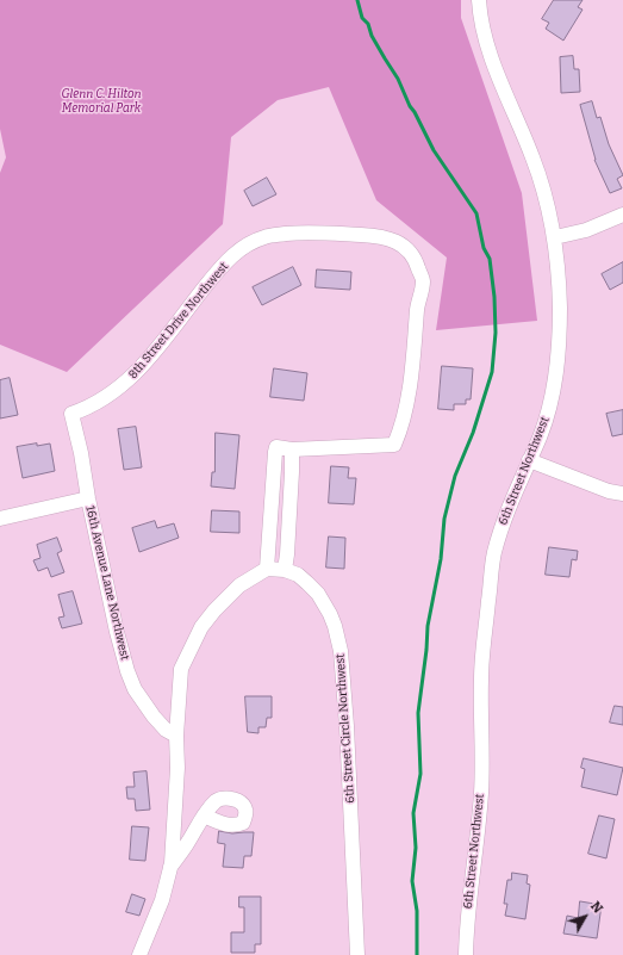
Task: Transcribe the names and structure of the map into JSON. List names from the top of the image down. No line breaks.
{"streets":{"street":["8th Street Drive Northwest","6th Street Northwest","16th Avenue Lane Northwest","6th Street Circle Northwest"]},"crossings":[["8th Street Drive Northwest","16th Avenue Lane Northwest"]],"parks":["Glenn C. Hilton Memorial Park"],"north":"top right"}
